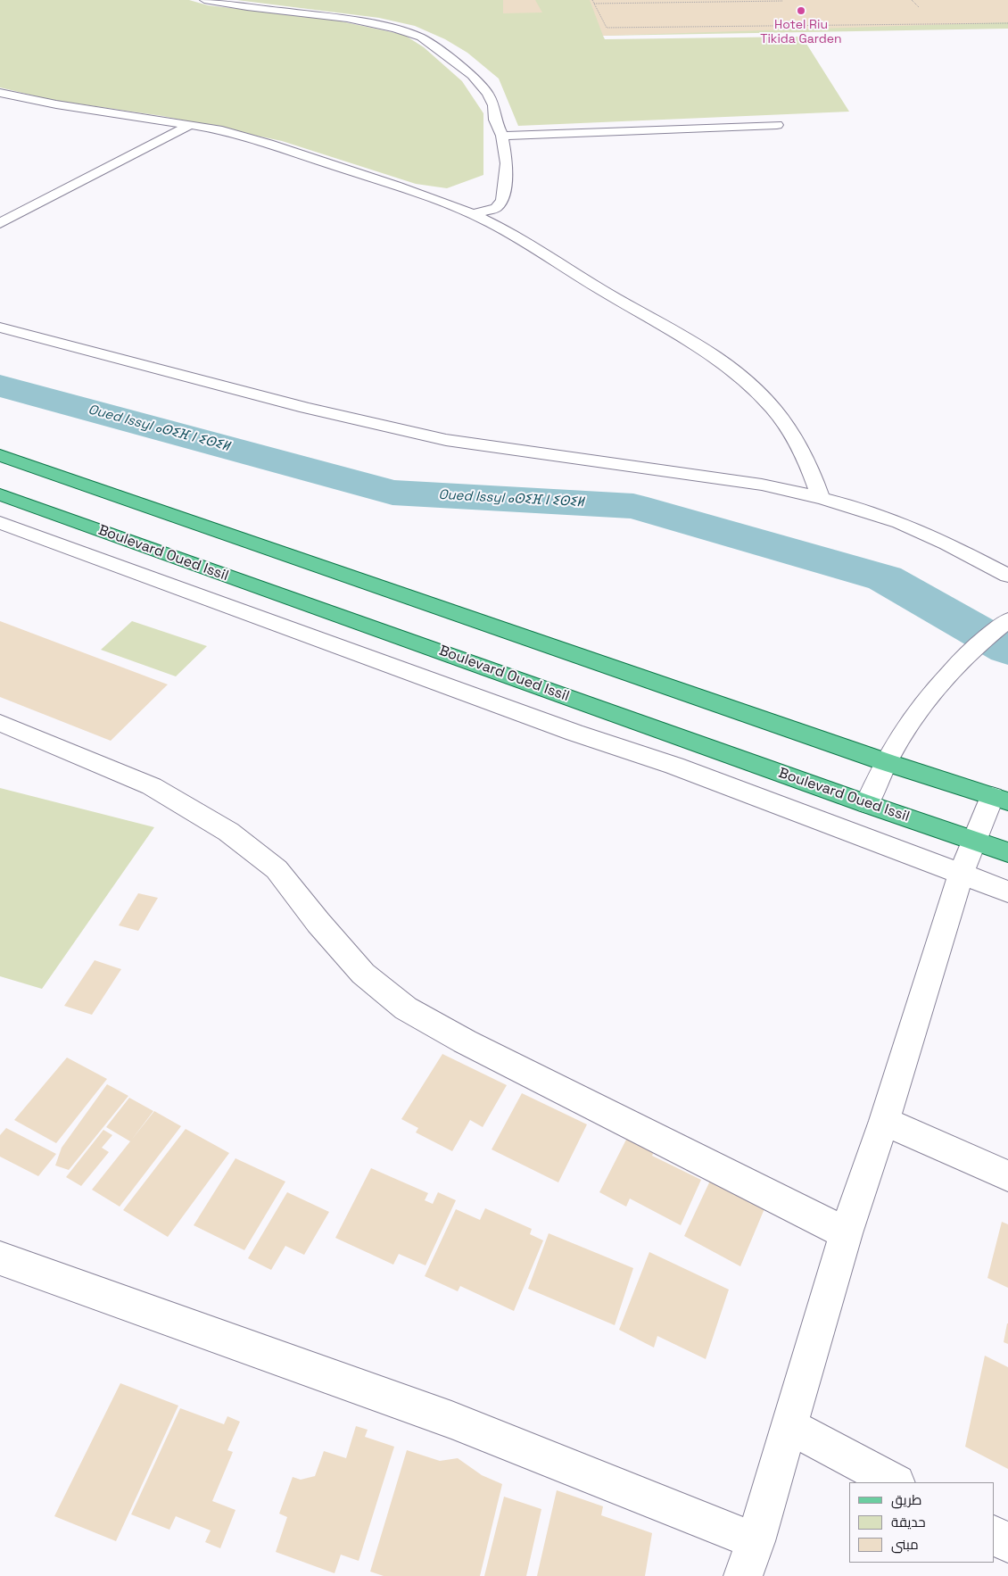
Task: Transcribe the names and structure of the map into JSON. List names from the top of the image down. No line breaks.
{"streets":{"main road":["Boulevard Oued Issil"]},"water":["Oued Issyl ⴰⵙⵉⴼ ⵏ ⵉⵙⵉⵍ"],"places":["Hotel Riu Tikida Garden"],"legend":["طريق","حديقة","مبنى"]}
